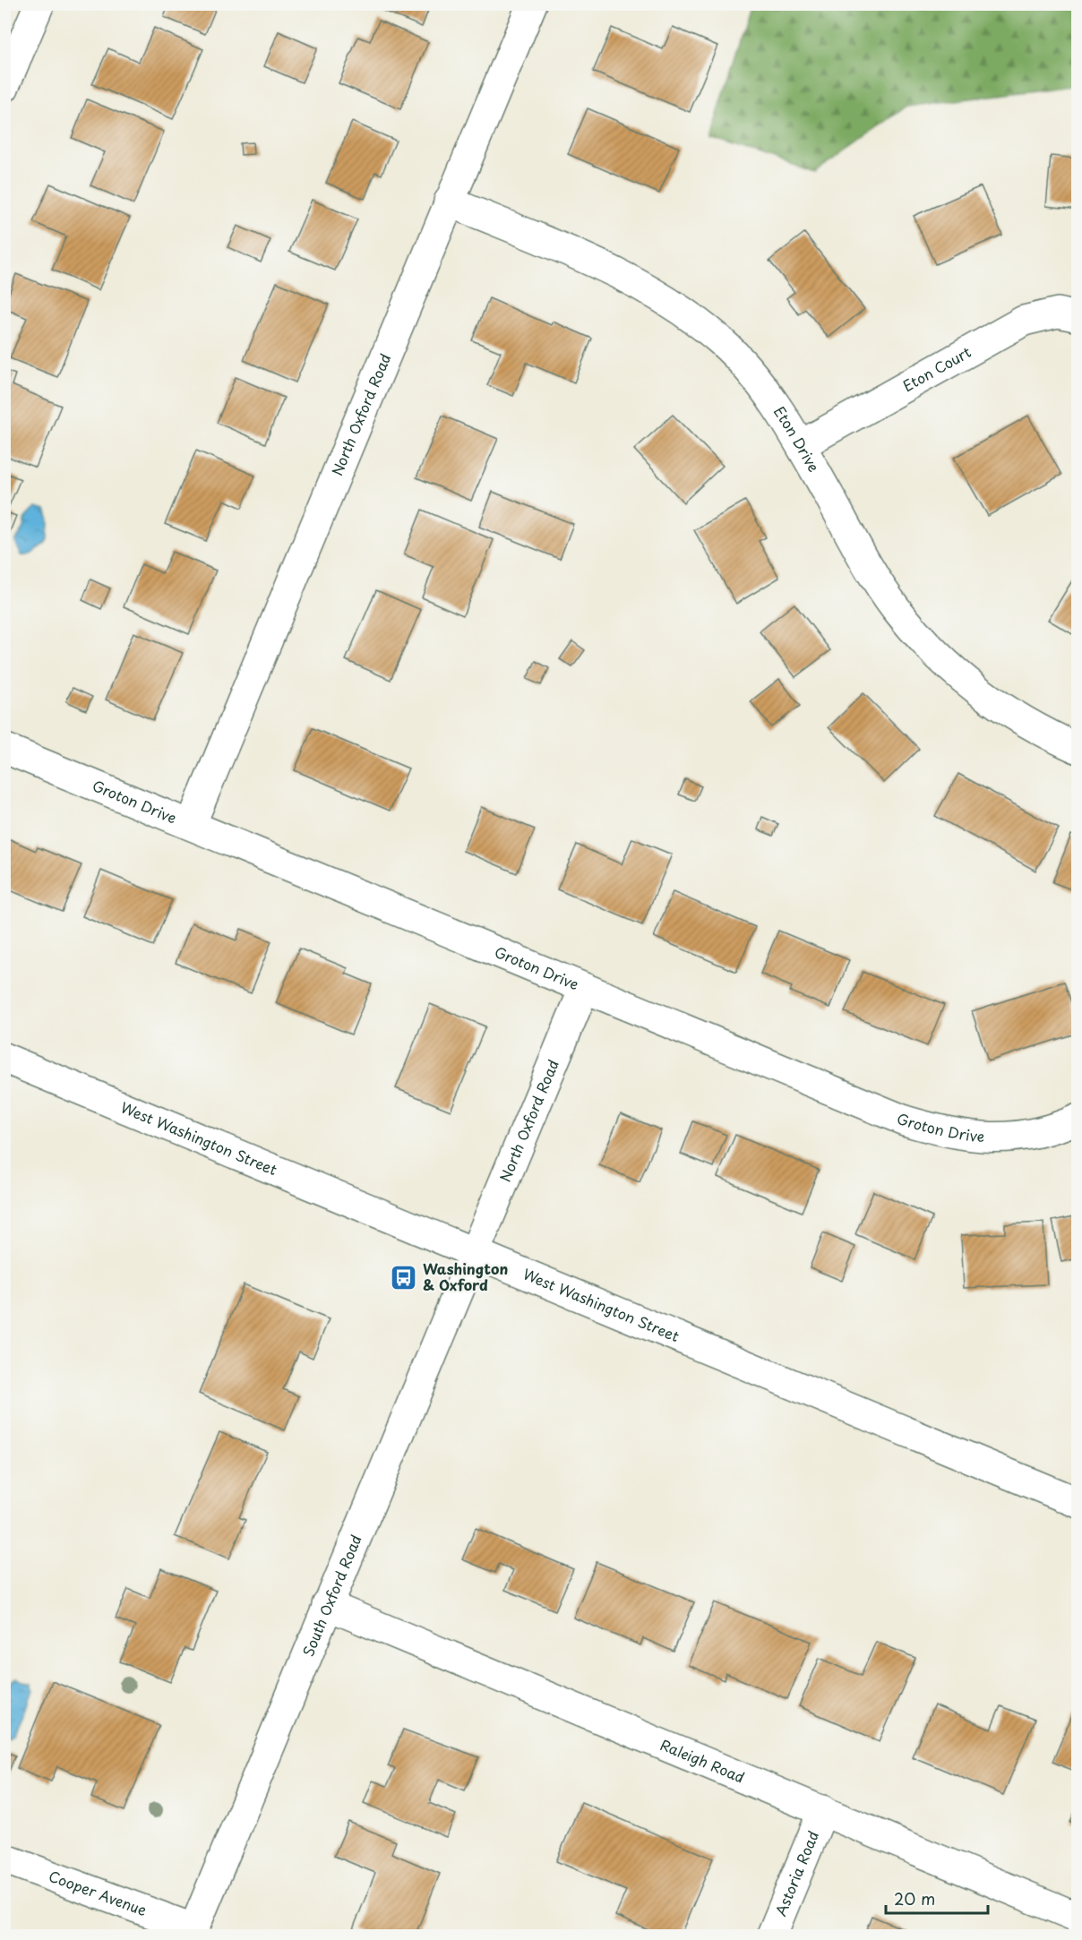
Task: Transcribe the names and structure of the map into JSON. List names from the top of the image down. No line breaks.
{"streets":{"street":["Eton Court","North Oxford Road","Eton Drive","Groton Drive","West Washington Street","South Oxford Road","Raleigh Road","Astoria Road","Cooper Avenue"]},"crossings":[["Eton Court","Eton Drive"],["North Oxford Road","Eton Drive"],["North Oxford Road","Groton Drive"],["North Oxford Road","West Washington Street"],["North Oxford Road","South Oxford Road"],["West Washington Street","South Oxford Road"],["South Oxford Road","Raleigh Road"],["South Oxford Road","Cooper Avenue"],["Raleigh Road","Astoria Road"]],"places":{"bus stop":["Washington & Oxford"]},"scale_bar":"20 m"}
